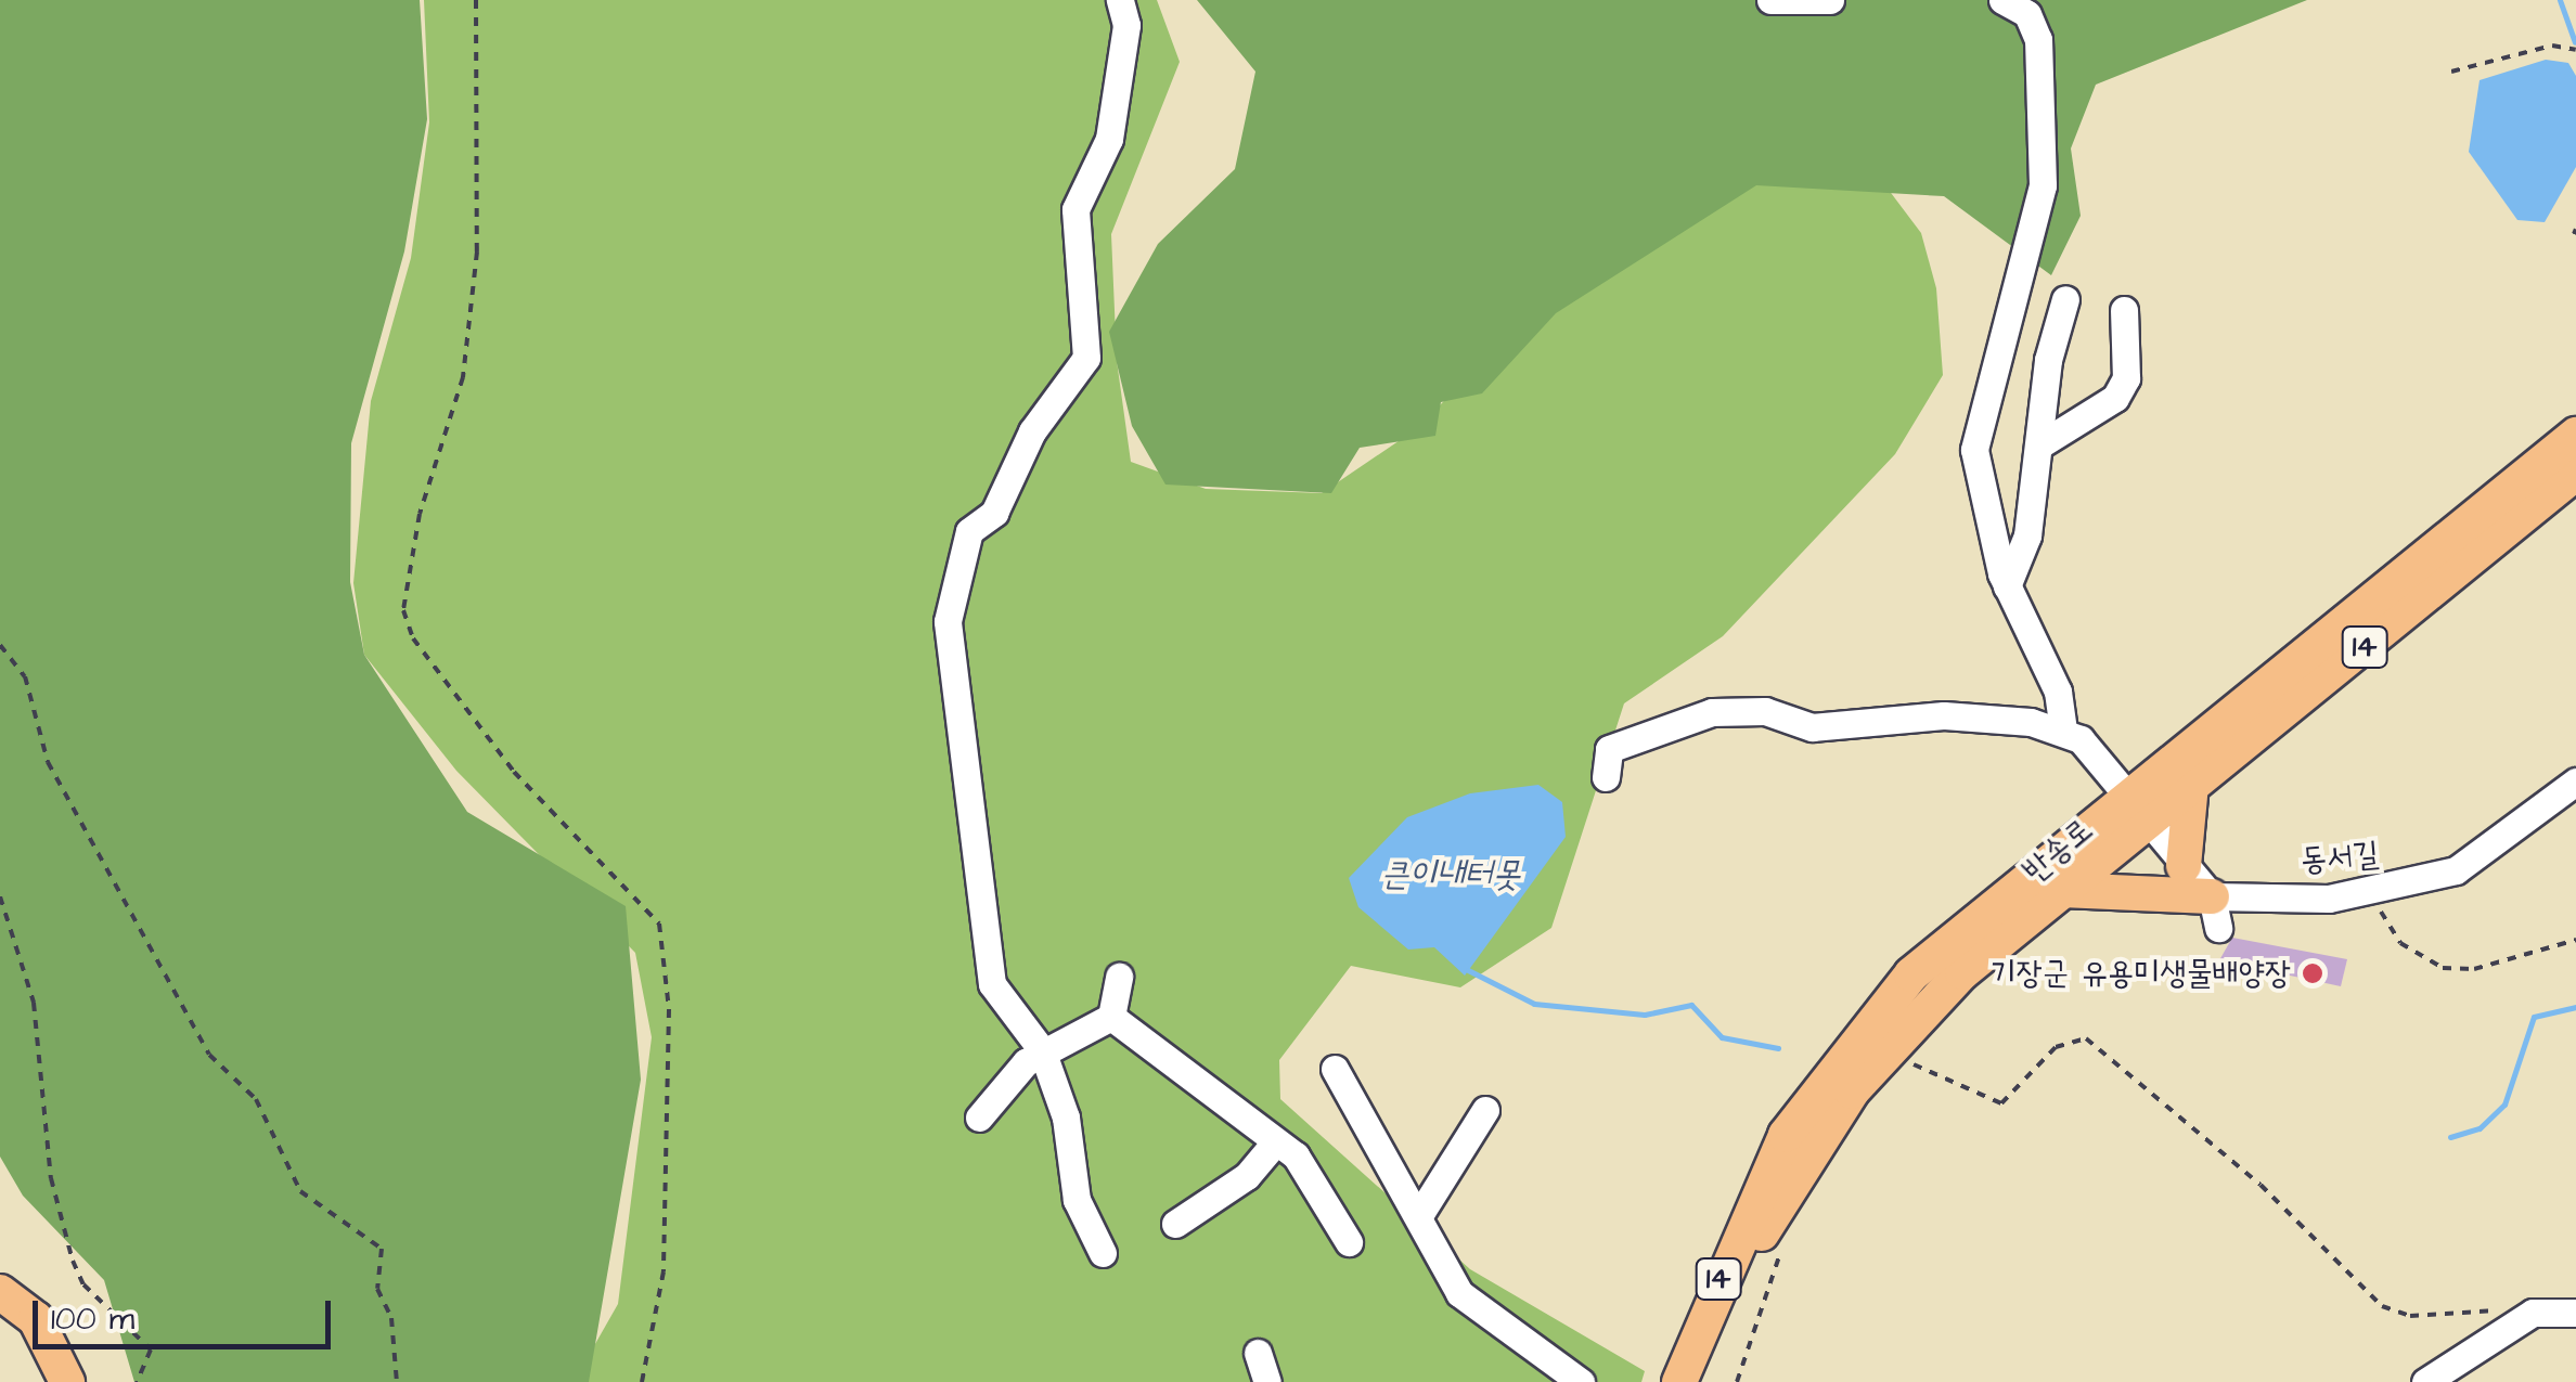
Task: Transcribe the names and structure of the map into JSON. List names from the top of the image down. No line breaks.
{"streets":{"main road":["14","반송로"],"street":["동서길"]},"water":["큰이내터못"],"places":["기장군 유용미생물배양장"],"scale_bar":"100 m"}
